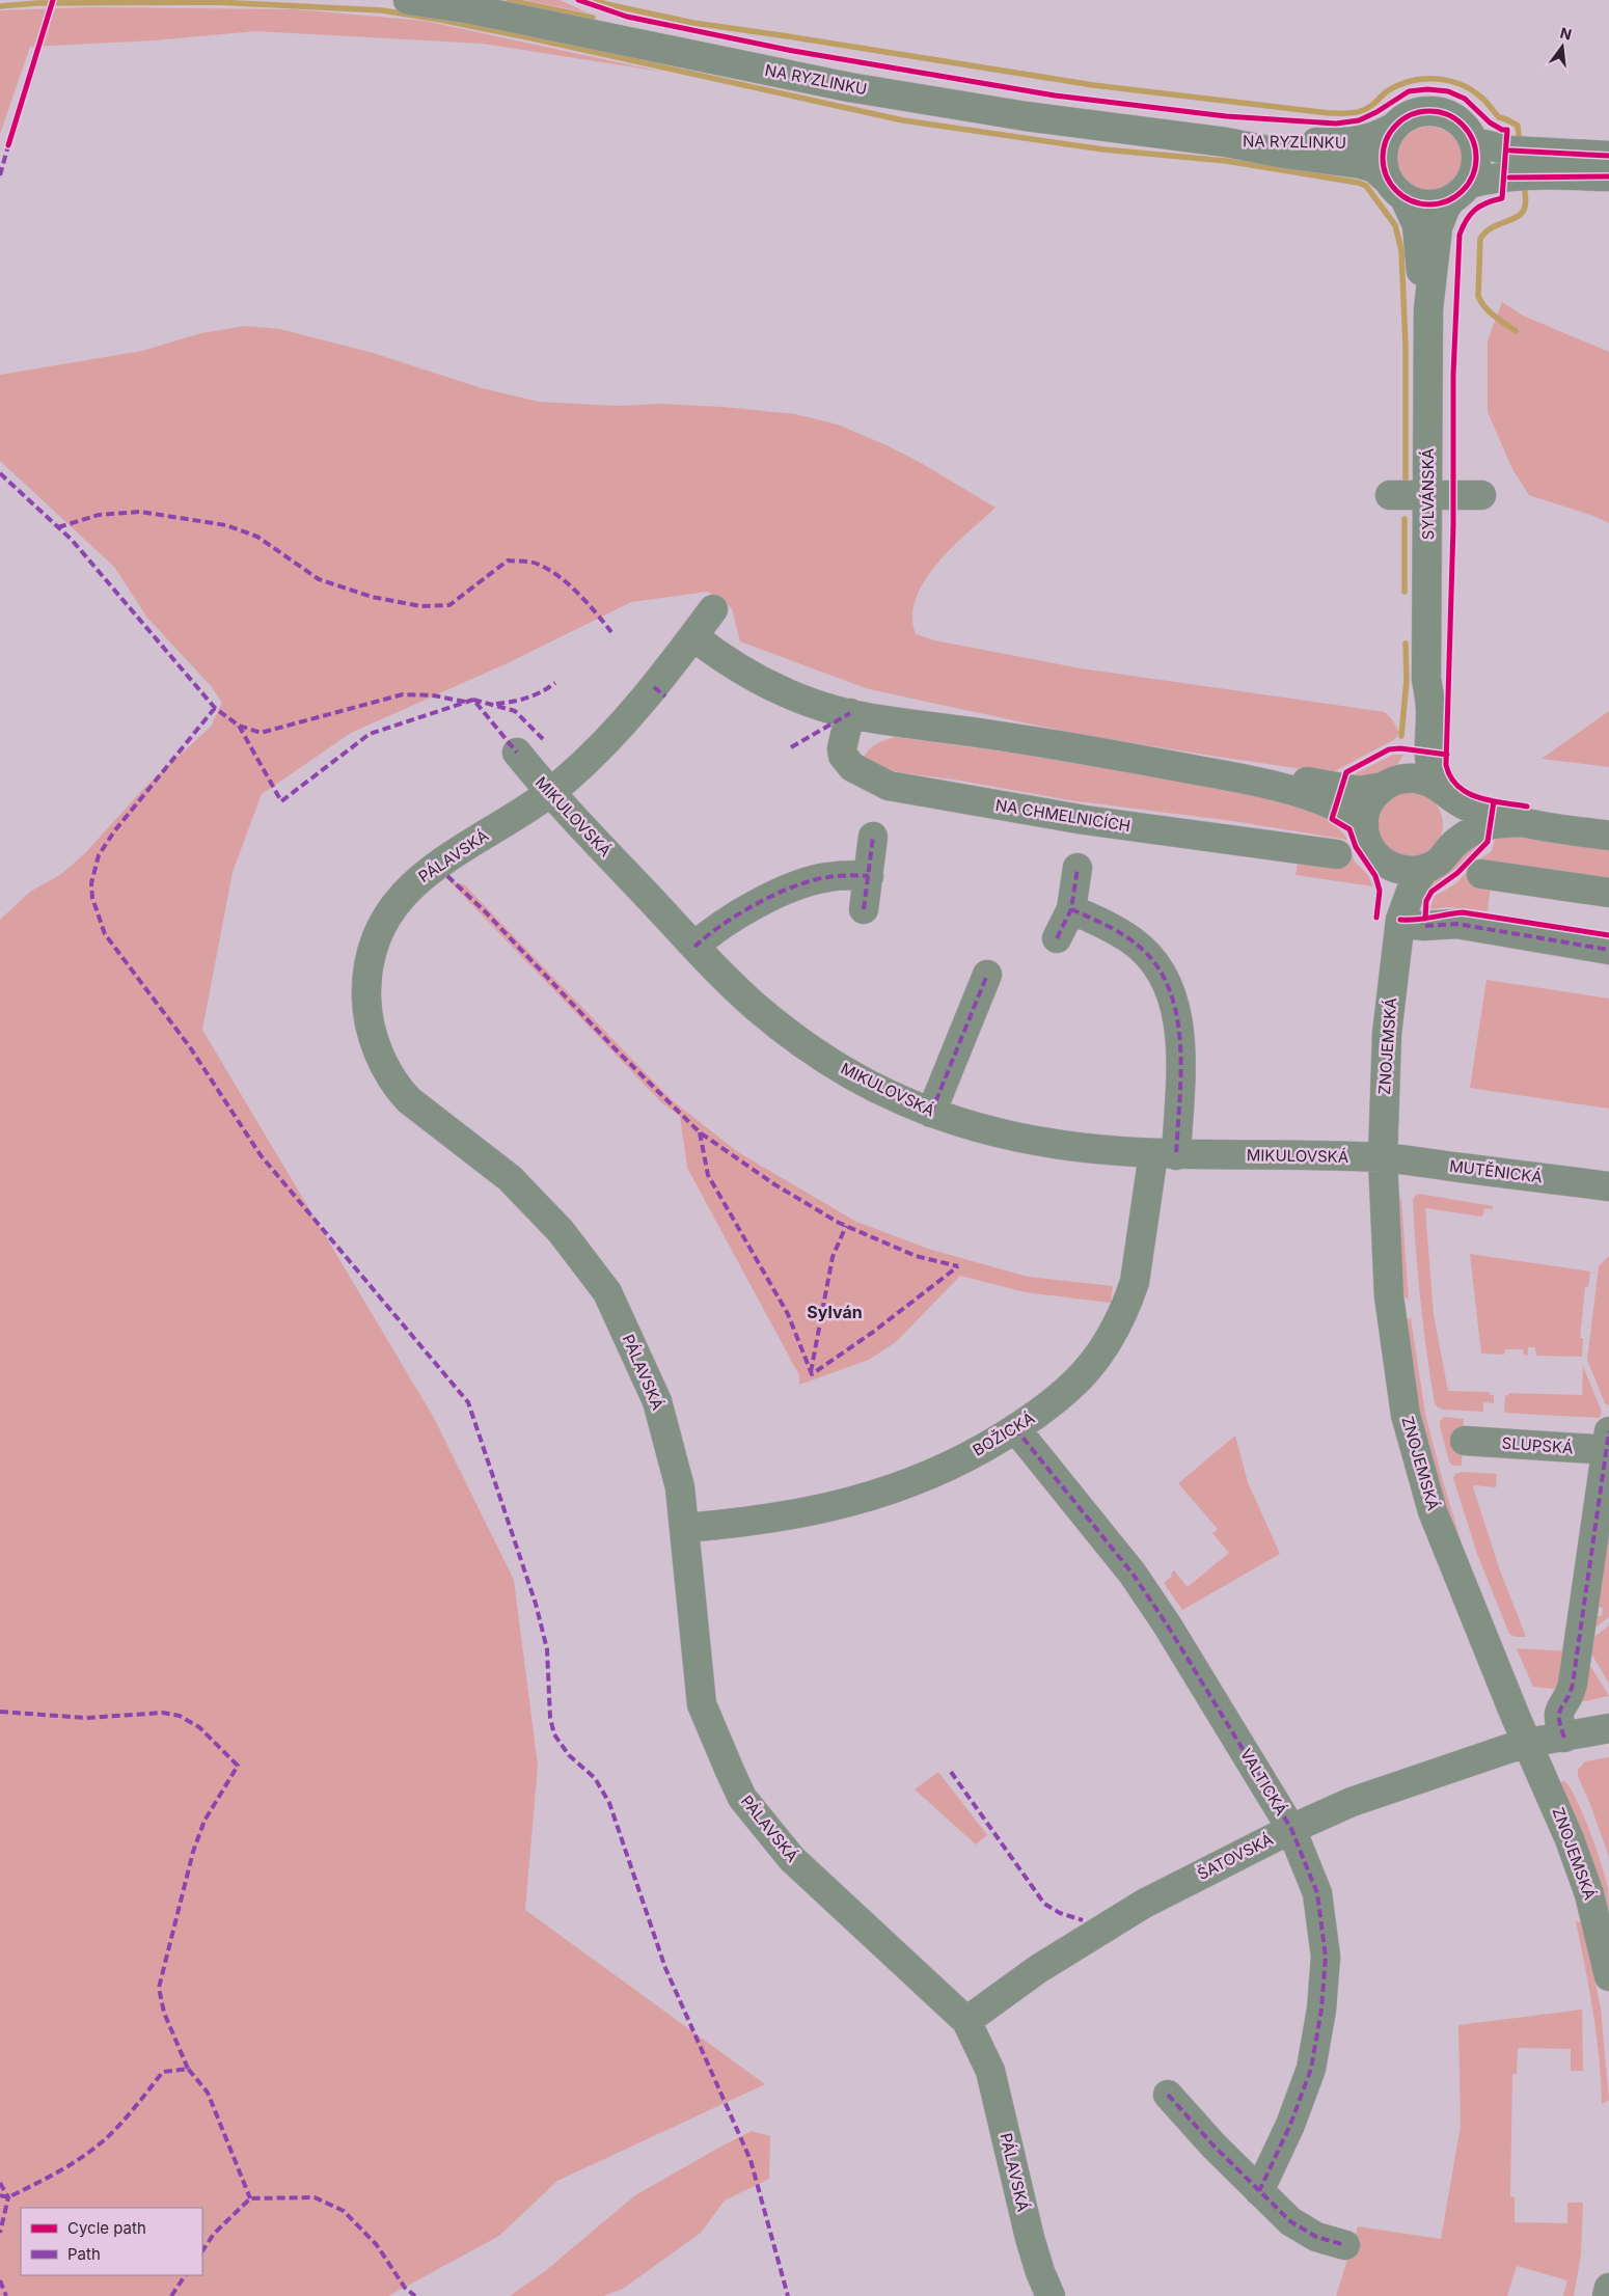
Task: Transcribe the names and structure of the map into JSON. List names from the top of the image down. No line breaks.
{"streets":{"street":["NA RYZLINKU","SYLVÁNSKÁ","NA CHMELNICÍCH","MIKULOVSKÁ","PÁLAVSKÁ","ZNOJEMSKÁ","MUTĚNICKÁ","BOŽICKÁ","SLUPSKÁ","VALTICKÁ","ŠATOVSKÁ"]},"crossings":[["NA RYZLINKU","SYLVÁNSKÁ"],["SYLVÁNSKÁ","ZNOJEMSKÁ"],["MIKULOVSKÁ","PÁLAVSKÁ"],["MIKULOVSKÁ","ZNOJEMSKÁ"],["MIKULOVSKÁ","MUTĚNICKÁ"],["MIKULOVSKÁ","BOŽICKÁ"],["PÁLAVSKÁ","BOŽICKÁ"],["PÁLAVSKÁ","ŠATOVSKÁ"],["ZNOJEMSKÁ","MUTĚNICKÁ"],["ZNOJEMSKÁ","ŠATOVSKÁ"],["BOŽICKÁ","VALTICKÁ"],["VALTICKÁ","ŠATOVSKÁ"]],"districts":["Sylván"],"legend":["Cycle path","Path"],"north":"top"}
